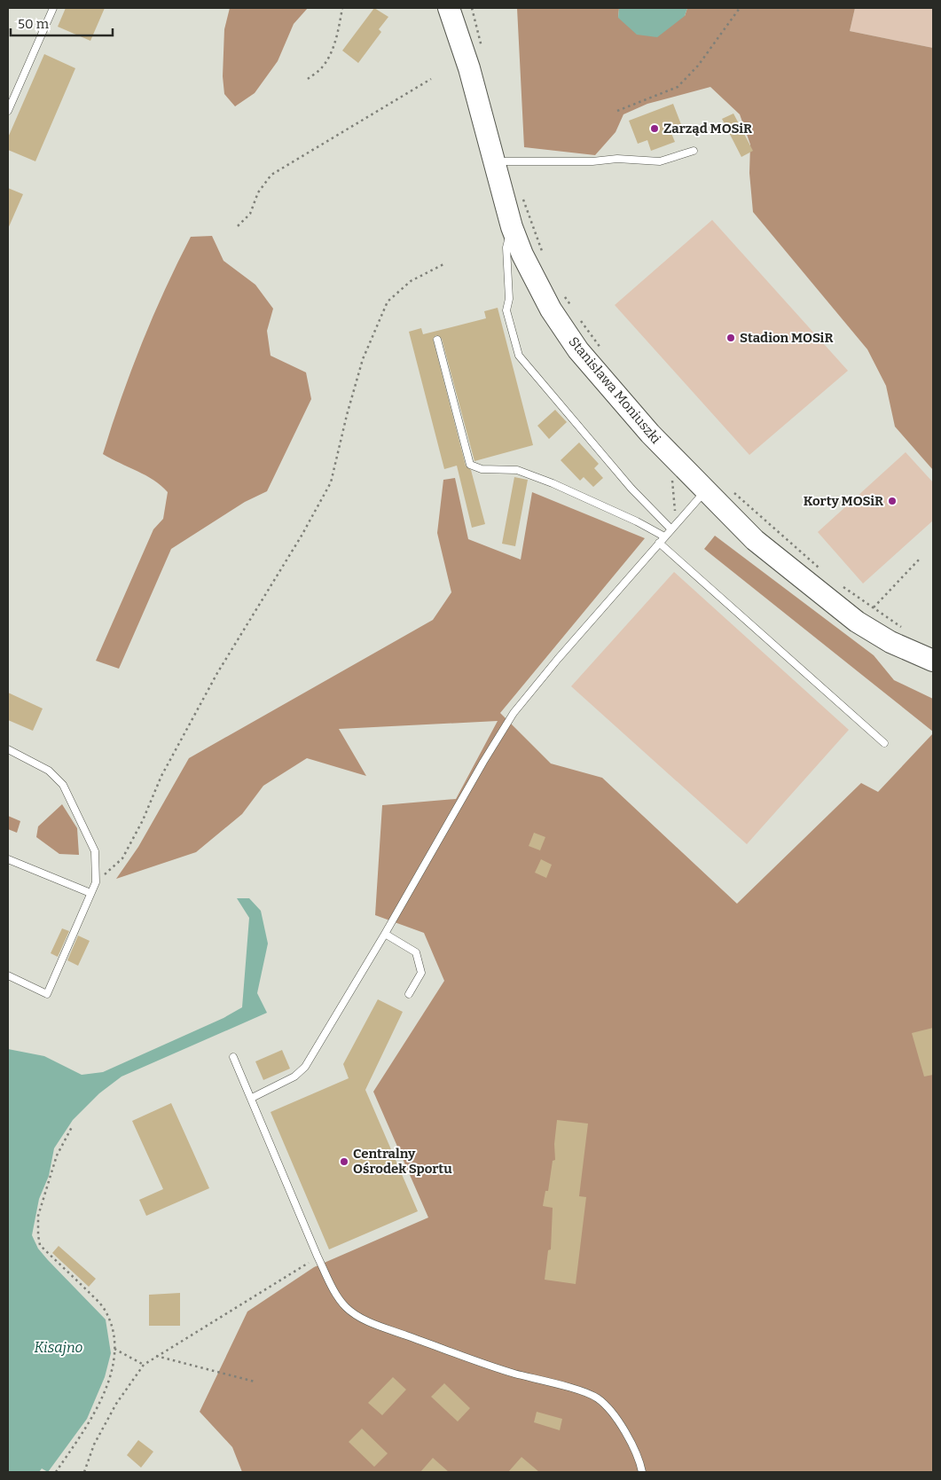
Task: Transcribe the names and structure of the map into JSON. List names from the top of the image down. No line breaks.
{"streets":{"main road":["Stanisława Moniuszki"]},"water":["Kisajno"],"places":["Zarząd MOSiR","Stadion MOSiR","Korty MOSiR","Centralny Ośrodek Sportu"],"scale_bar":"50 m"}
